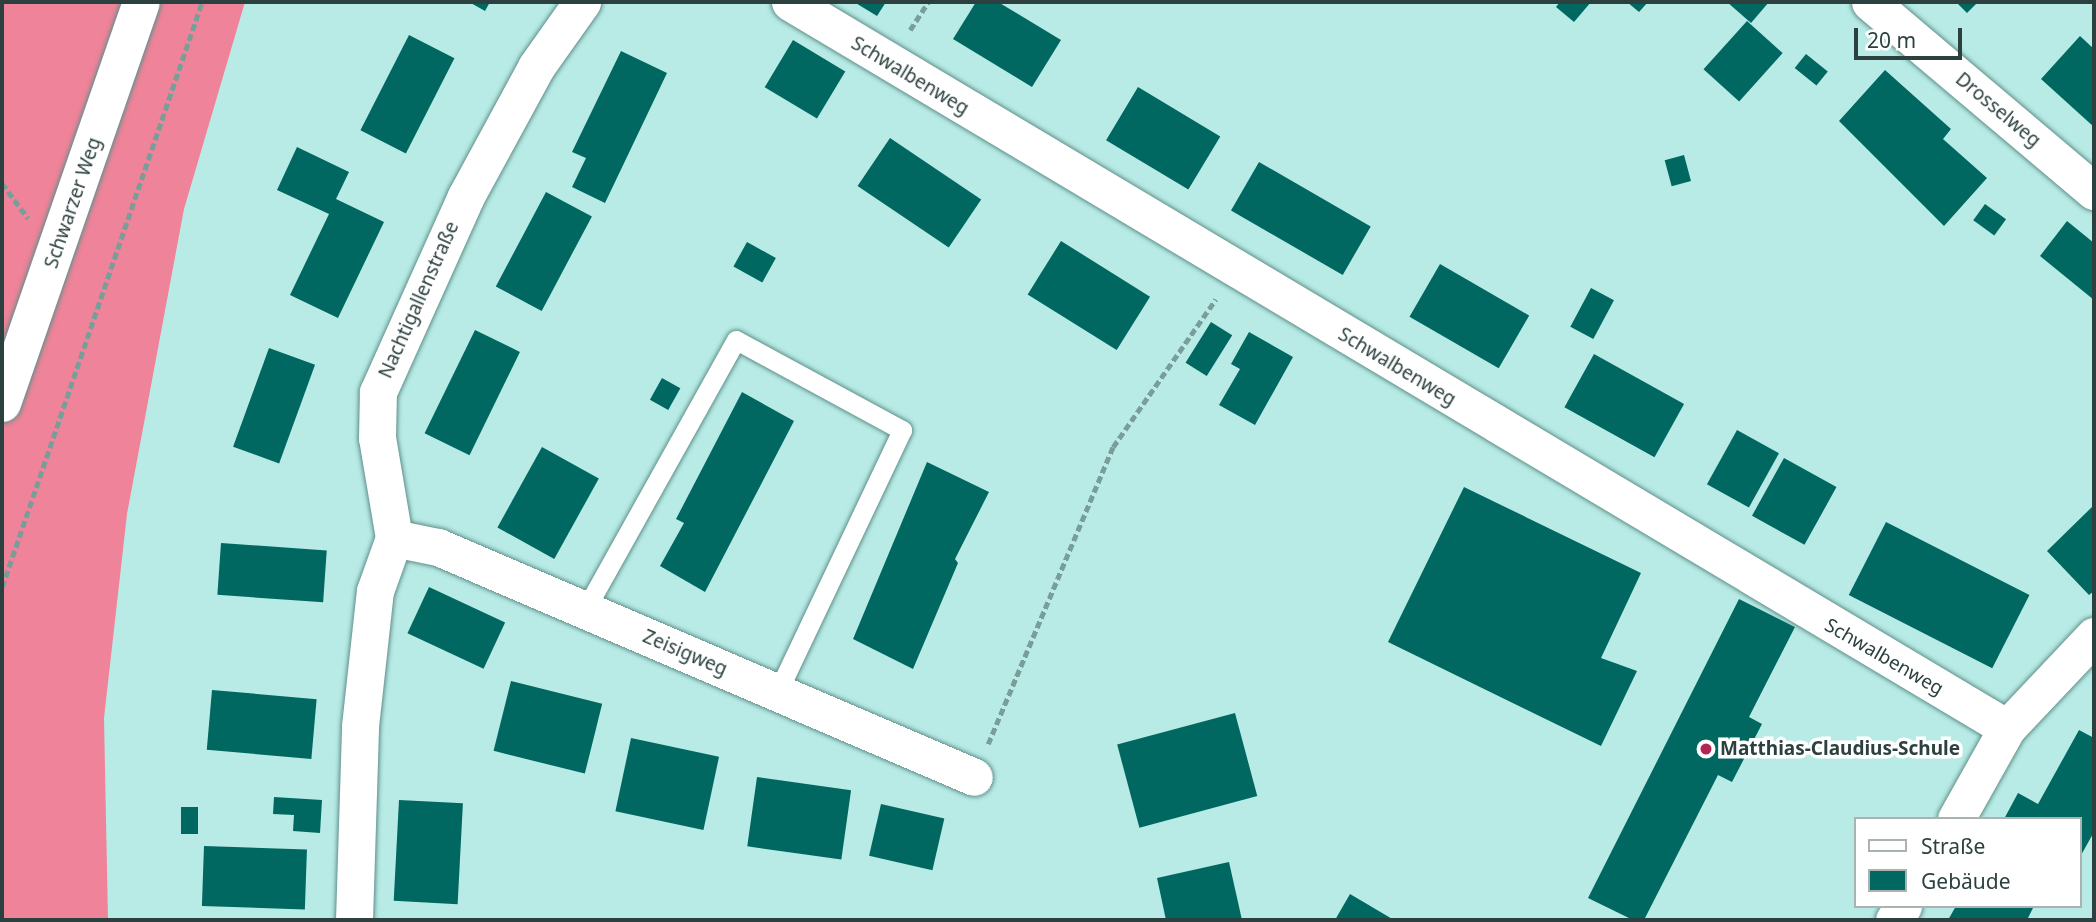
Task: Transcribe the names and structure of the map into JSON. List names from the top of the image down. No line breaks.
{"streets":{"street":["Schwalbenweg","Drosselweg","Schwarzer Weg","Nachtigallenstraße","Zeisigweg"]},"crossings":[["Nachtigallenstraße","Zeisigweg"]],"places":["Matthias-Claudius-Schule"],"legend":["Straße","Gebäude"],"scale_bar":"20 m"}
